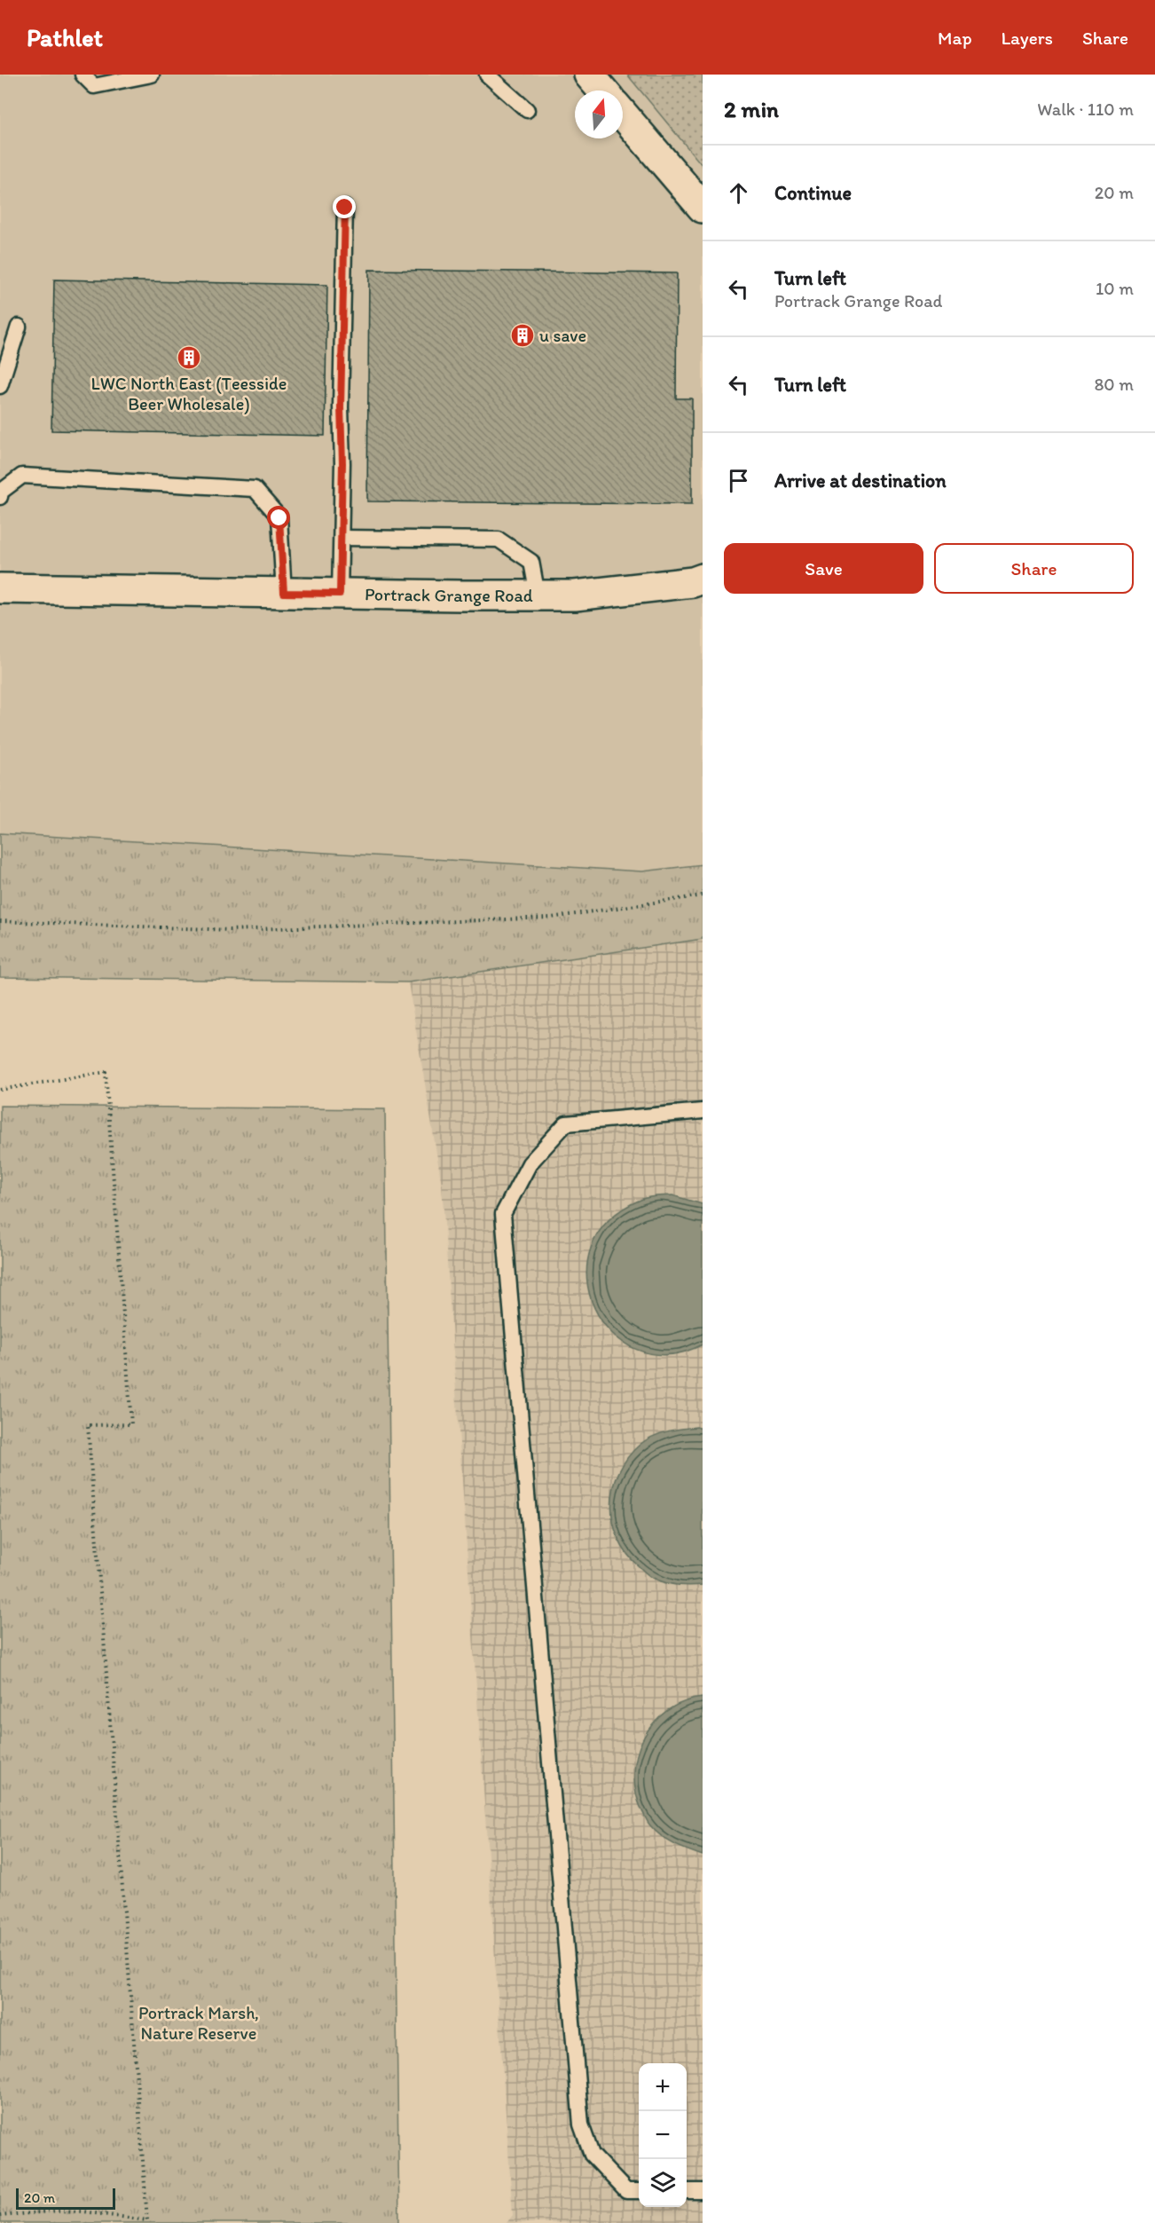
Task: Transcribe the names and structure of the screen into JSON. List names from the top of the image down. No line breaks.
{"streets":{"street":["Portrack Grange Road"]},"parks":["Portrack Marsh, Nature Reserve"],"places":{"building":["u save","LWC North East (Teesside Beer Wholesale)"]},"scale_bar":"20 m","north":"top","page":{"header":"Pathlet","nav":["Map","Layers","Share"],"heading":["2 min","Walk · 110 m"],"list":[["Continue","20 m"],["Turn left","Portrack Grange Road","10 m"],["Turn left","80 m"],"Arrive at destination"],"buttons":["Save","Share"],"map_buttons":["+","−"],"scale":"20 m"}}
